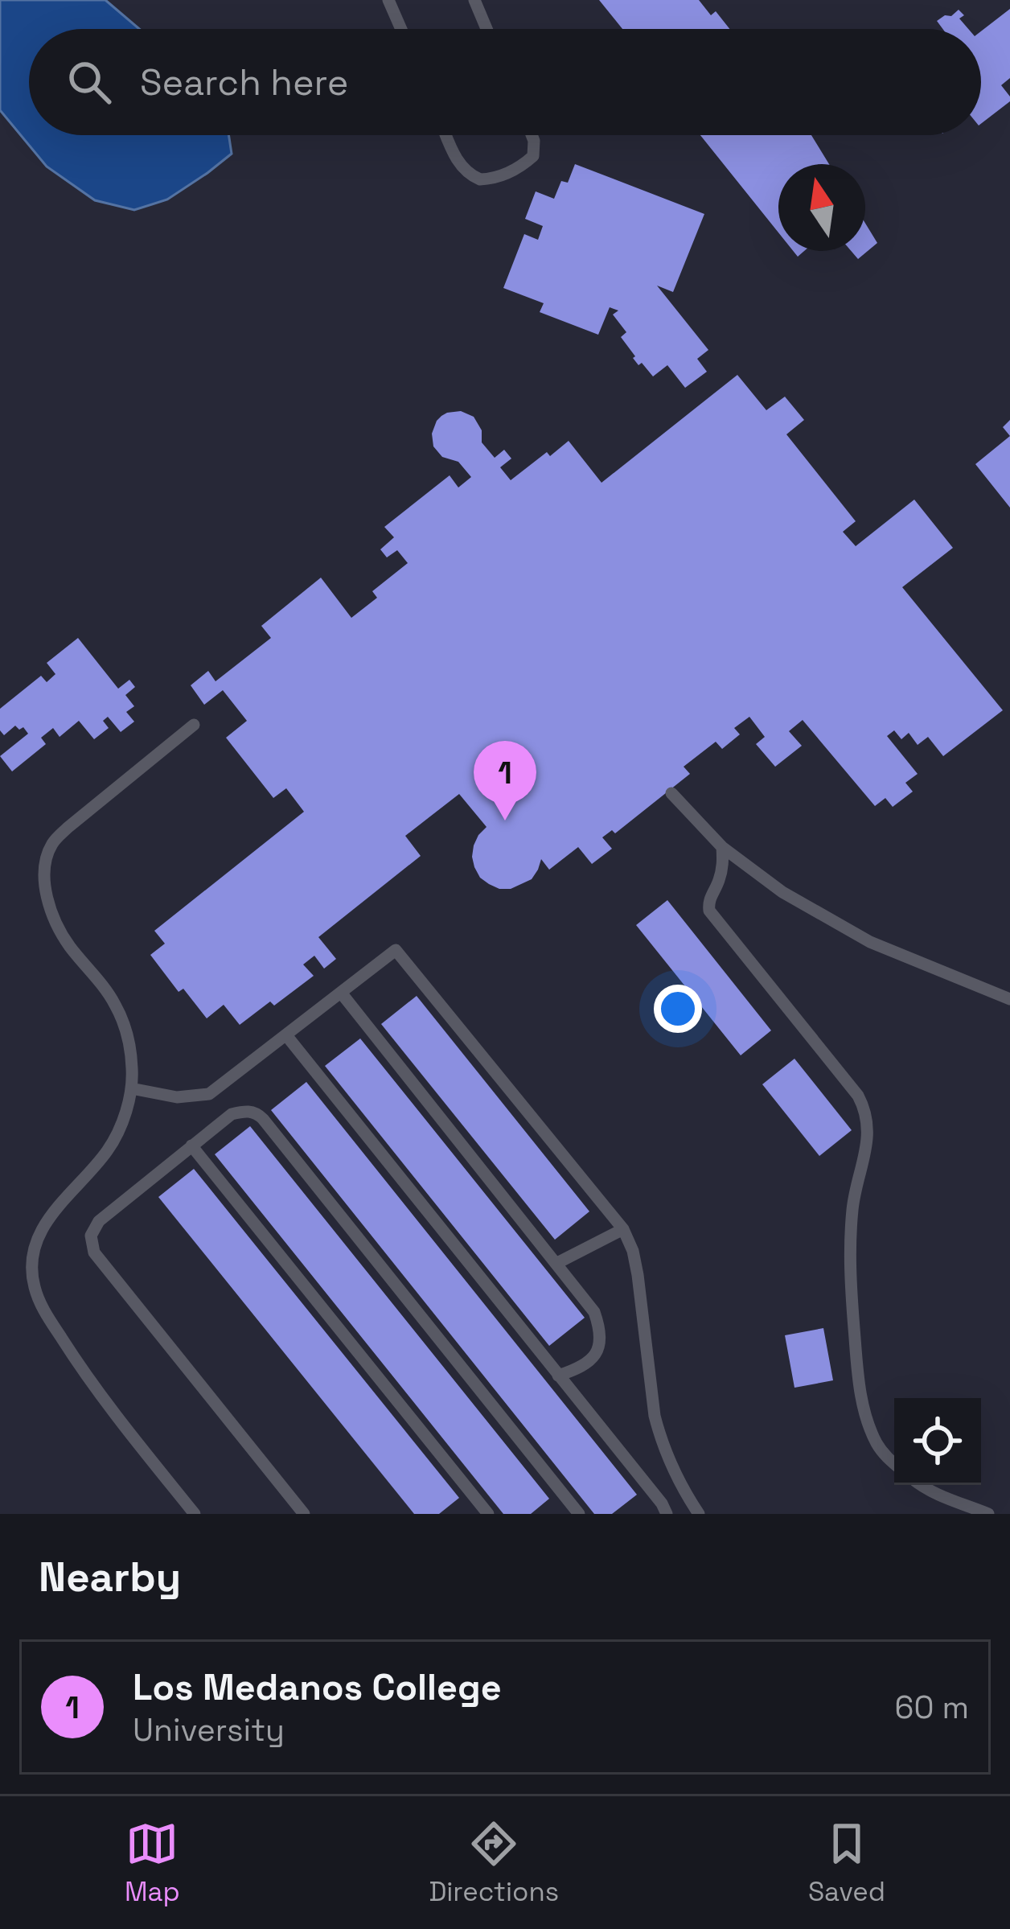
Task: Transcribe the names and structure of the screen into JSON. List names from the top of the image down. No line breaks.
{"north":"top","page":{"search":"Search here","pins":"1","heading":"Nearby","list":[{"mark":"1","name":"Los Medanos College","note":"University","value":"60 m"}],"nav":["Map","Directions","Saved"]}}
